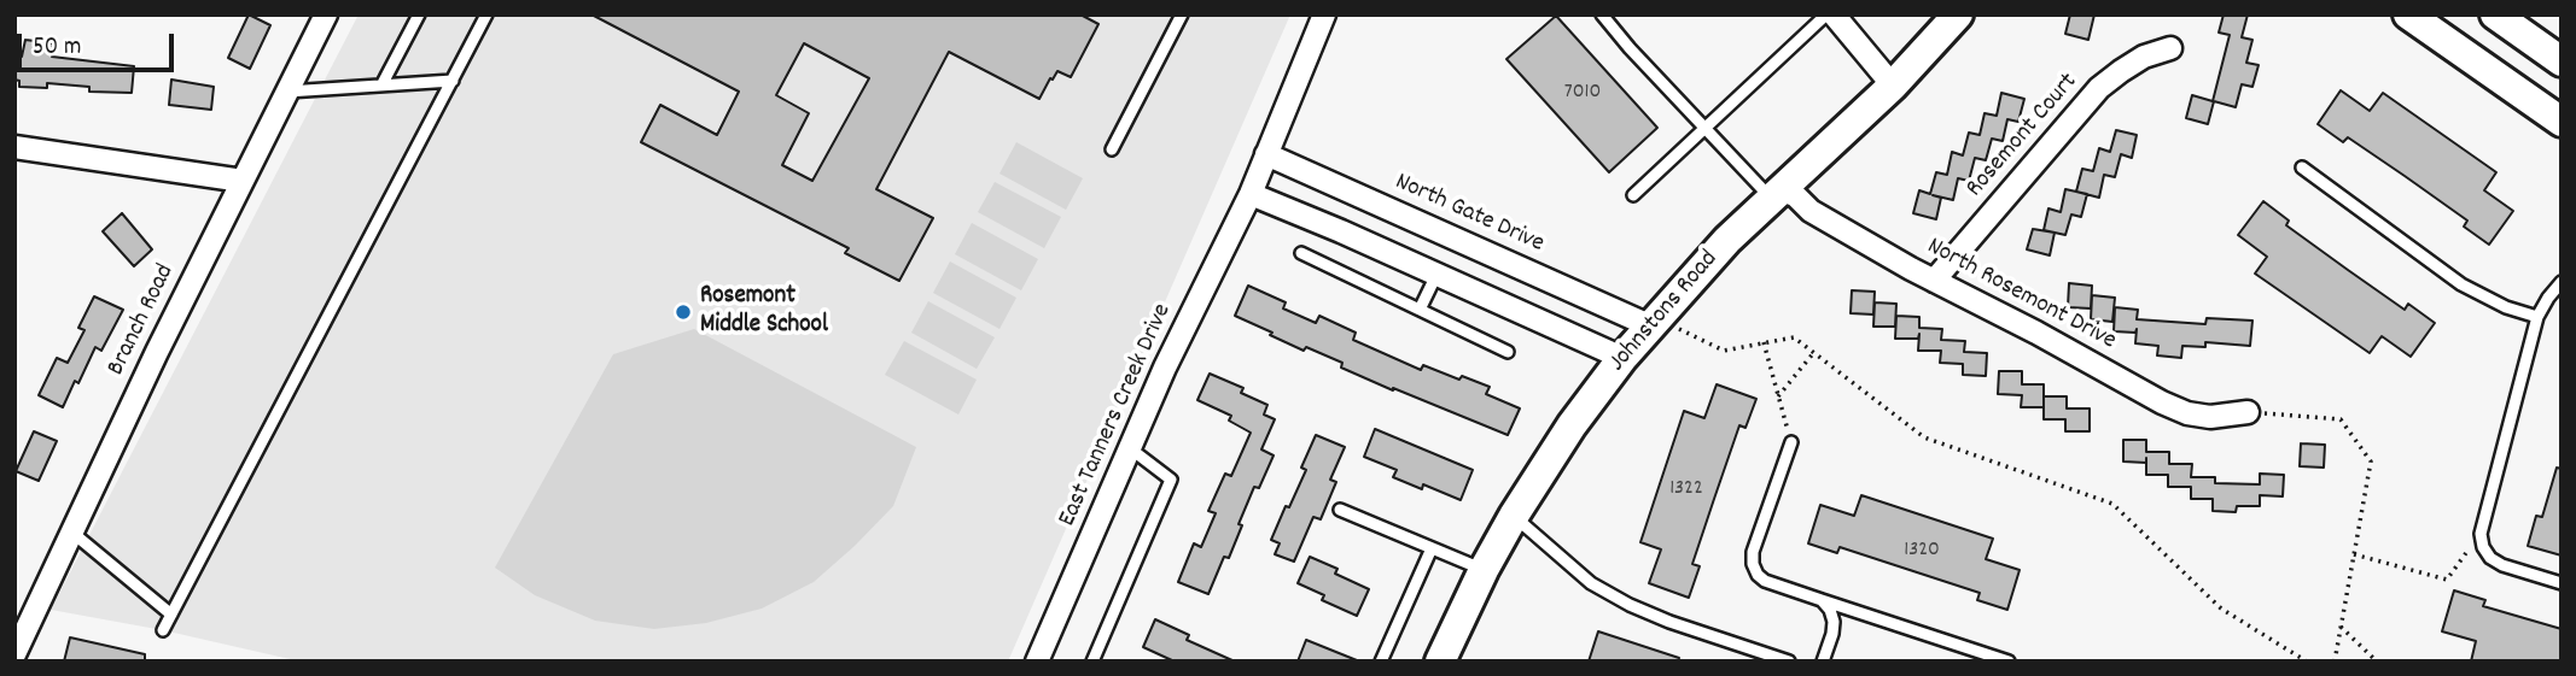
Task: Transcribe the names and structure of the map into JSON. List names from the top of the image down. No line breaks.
{"streets":{"street":["Rosemont Court","North Gate Drive","North Rosemont Drive","Johnstons Road","Branch Road","East Tanners Creek Drive"]},"crossings":[["Rosemont Court","North Rosemont Drive"],["North Gate Drive","Johnstons Road"],["North Gate Drive","East Tanners Creek Drive"],["North Rosemont Drive","Johnstons Road"]],"places":["Rosemont Middle School"],"house_numbers":["7010","1322","1320"],"scale_bar":"50 m"}
